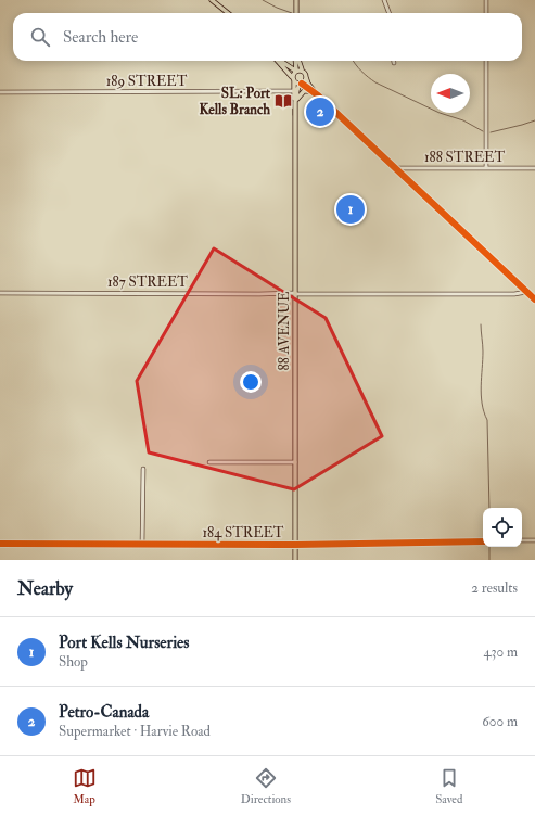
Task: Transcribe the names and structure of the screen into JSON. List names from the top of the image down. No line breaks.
{"streets":{"main road":["88 AVENUE"],"street":["189 STREET","188 STREET","187 STREET","184 STREET"]},"crossings":[["189 STREET","88 AVENUE"],["187 STREET","88 AVENUE"],["88 AVENUE","184 STREET"]],"places":{"library":["SL: Port Kells Branch"]},"north":"left","page":{"search":"Search here","pins":["2","1"],"heading":["Nearby","2 results"],"list":[{"mark":"1","name":"Port Kells Nurseries","note":"Shop","value":"430 m"},{"mark":"2","name":"Petro-Canada","note":"Supermarket · Harvie Road","value":"600 m"}],"nav":["Map","Directions","Saved"]}}
